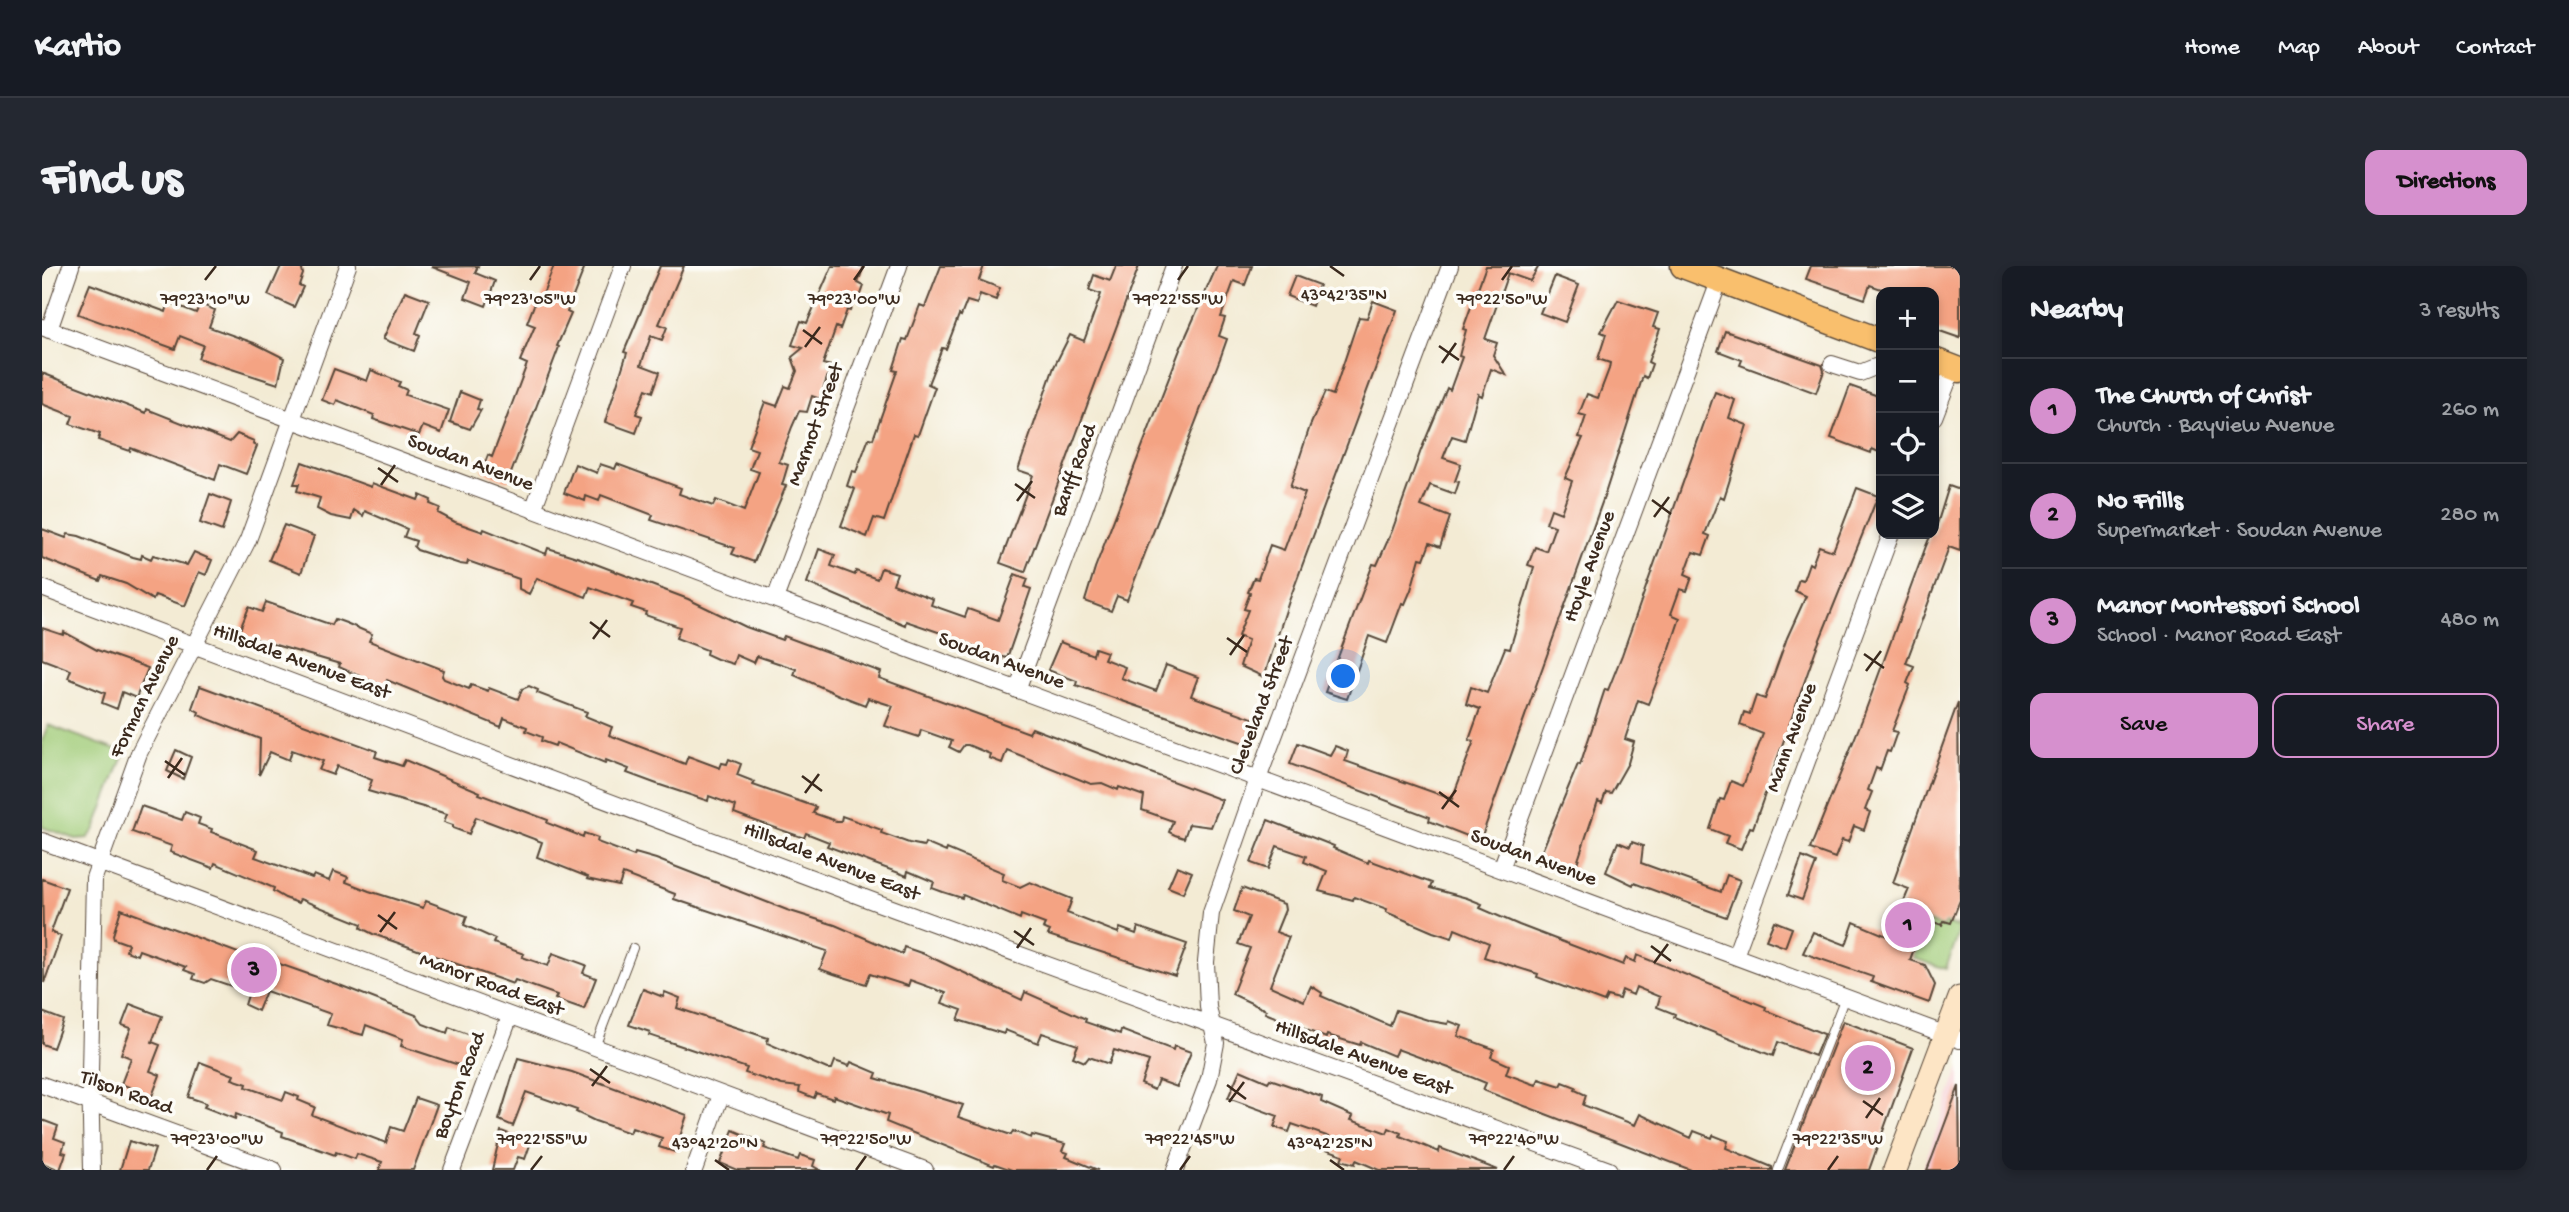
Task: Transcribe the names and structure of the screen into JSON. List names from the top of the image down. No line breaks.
{"streets":{"street":["Marmot Street","Soudan Avenue","Banff Road","Hoyle Avenue","Hillsdale Avenue East","Forman Avenue","Cleveland Street","Mann Avenue","Manor Road East","Boyton Road","Tilson Road"]},"crossings":[["Marmot Street","Soudan Avenue"],["Soudan Avenue","Banff Road"],["Soudan Avenue","Hoyle Avenue"],["Soudan Avenue","Forman Avenue"],["Soudan Avenue","Cleveland Street"],["Soudan Avenue","Mann Avenue"],["Hillsdale Avenue East","Forman Avenue"],["Hillsdale Avenue East","Cleveland Street"],["Forman Avenue","Manor Road East"],["Forman Avenue","Tilson Road"],["Manor Road East","Boyton Road"]],"page":{"header":"Kartio","nav":["Home","Map","About","Contact"],"buttons":["Directions",["Save","Share"]],"title":"Find us","heading":["Nearby","3 results"],"map_buttons":["+","−"],"list":[{"mark":"1","name":"The Church of Christ","note":"Church · Bayview Avenue","value":"260 m"},{"mark":"2","name":"No Frills","note":"Supermarket · Soudan Avenue","value":"280 m"},{"mark":"3","name":"Manor Montessori School","note":"School · Manor Road East","value":"480 m"}],"pins":["1","3","2"]},"coordinates":["43°42'35\"N","79°23'10\"W","79°23'05\"W","79°23'00\"W","79°22'55\"W","79°22'50\"W","79°22'45\"W","79°22'40\"W","79°22'35\"W","43°42'20\"N","43°42'25\"N"]}
